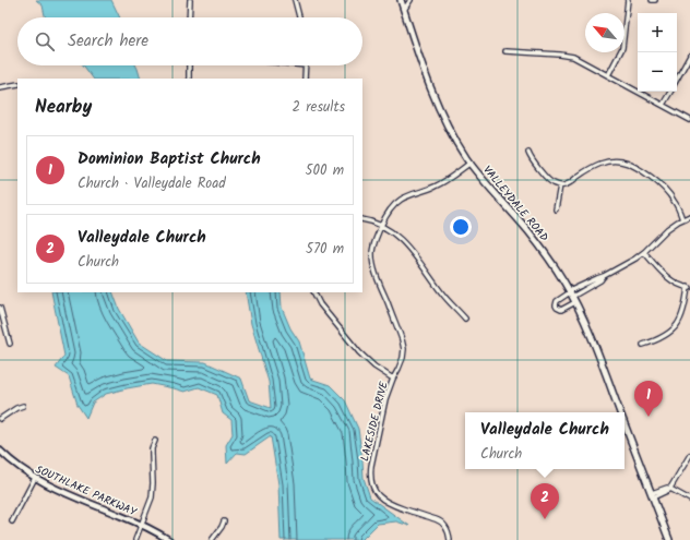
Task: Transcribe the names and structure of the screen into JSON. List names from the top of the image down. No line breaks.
{"streets":{"main road":["VALLEYDALE ROAD"],"street":["LAKESIDE DRIVE","SOUTHLAKE PARKWAY"]},"crossings":[["VALLEYDALE ROAD","LAKESIDE DRIVE"]],"north":"top left","page":{"map_buttons":["+","−"],"search":"Search here","heading":["Nearby","2 results"],"list":[{"mark":"1","name":"Dominion Baptist Church","note":"Church · Valleydale Road","value":"500 m"},{"mark":"2","name":"Valleydale Church","note":"Church","value":"570 m"}],"pins":["1","2"],"popup":["Valleydale Church","Church"]}}
